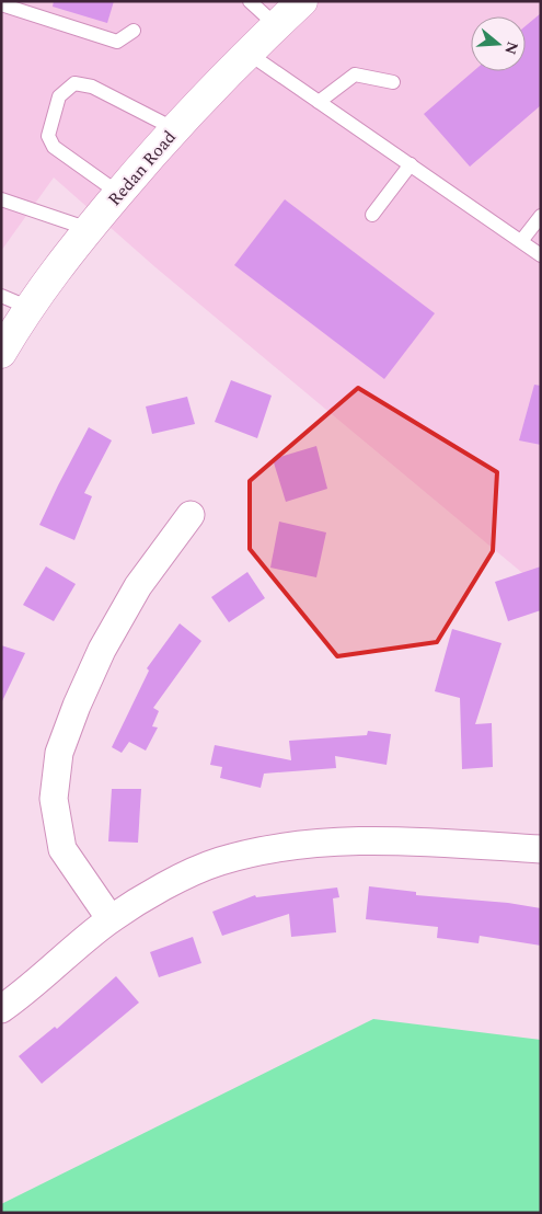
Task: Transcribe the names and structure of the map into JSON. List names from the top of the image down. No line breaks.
{"streets":{"main road":["Redan Road"]},"north":"right"}
